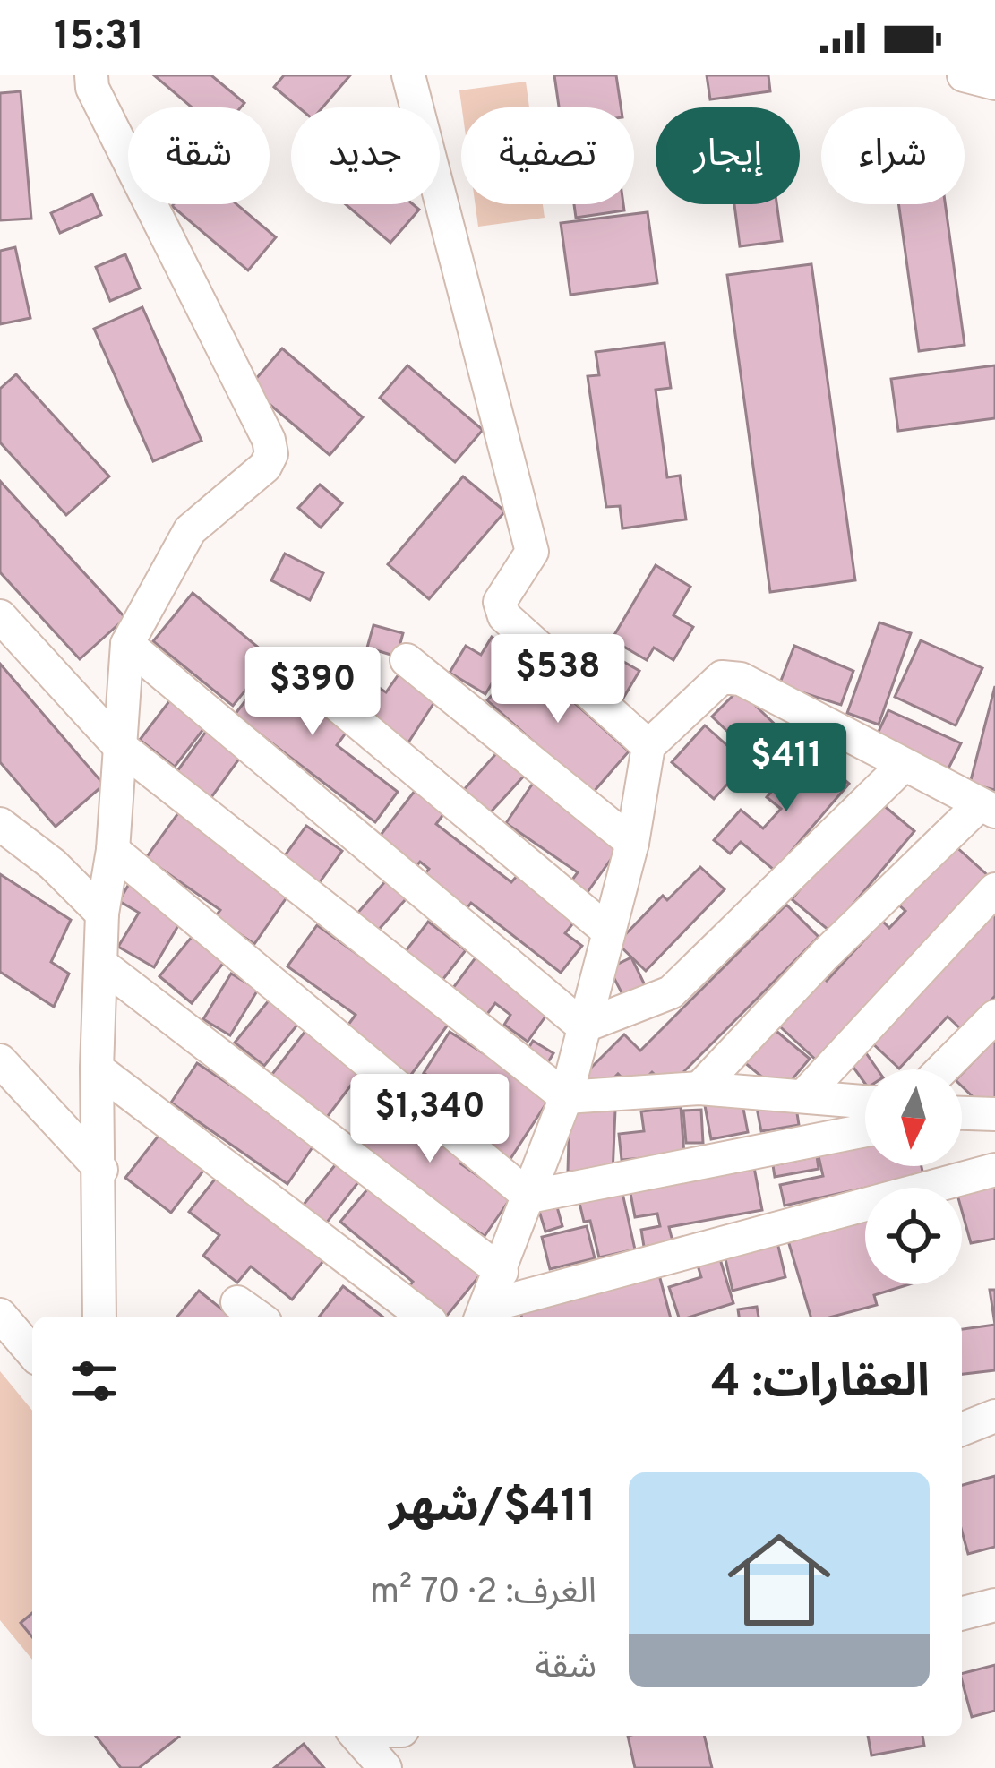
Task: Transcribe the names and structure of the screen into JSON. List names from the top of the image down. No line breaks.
{"north":"bottom","page":{"status":"15:31","chip":["شراء","إيجار","تصفية","جديد","شقة"],"price":["$538","$390","$411","$1,340"],"heading":"العقارات: 4","list":[{"name":"$411/شهر","note":"الغرف: 2 · 70 m² · شقة"}]}}
